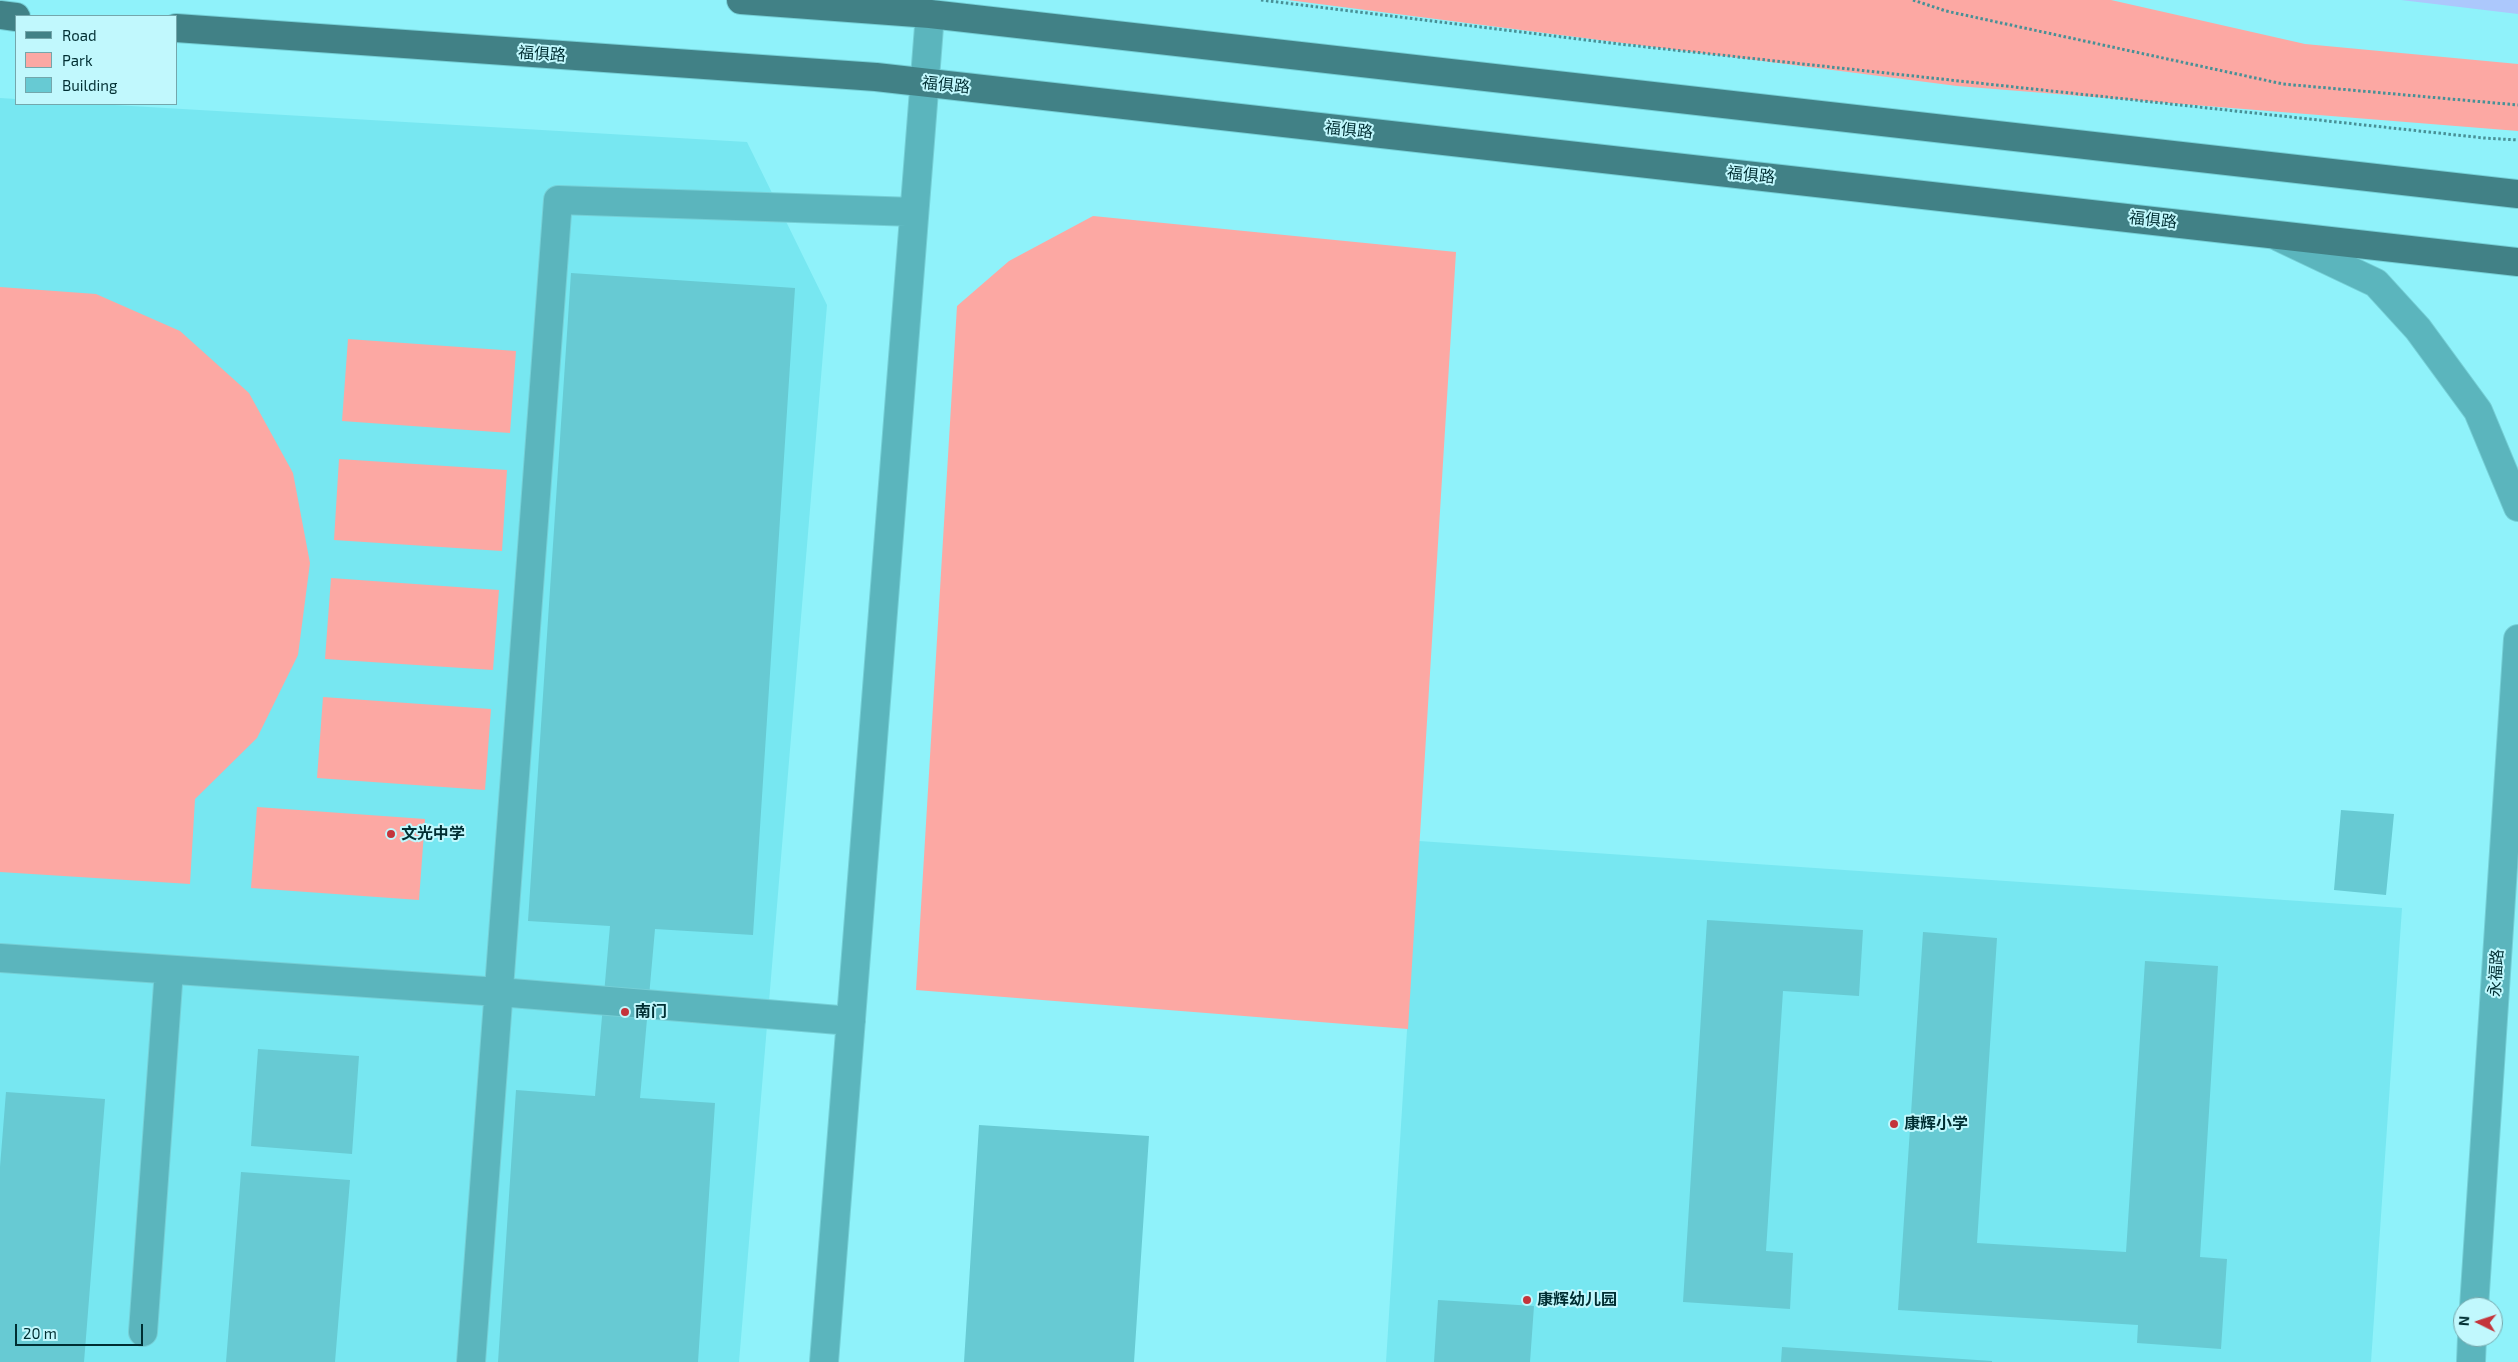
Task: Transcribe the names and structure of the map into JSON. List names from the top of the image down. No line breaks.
{"streets":{"main road":["福俱路"],"street":["永福路"]},"places":["文光中学","南门","康辉小学","康辉幼儿园"],"legend":["Road","Park","Building"],"scale_bar":"20 m","north":"left"}
